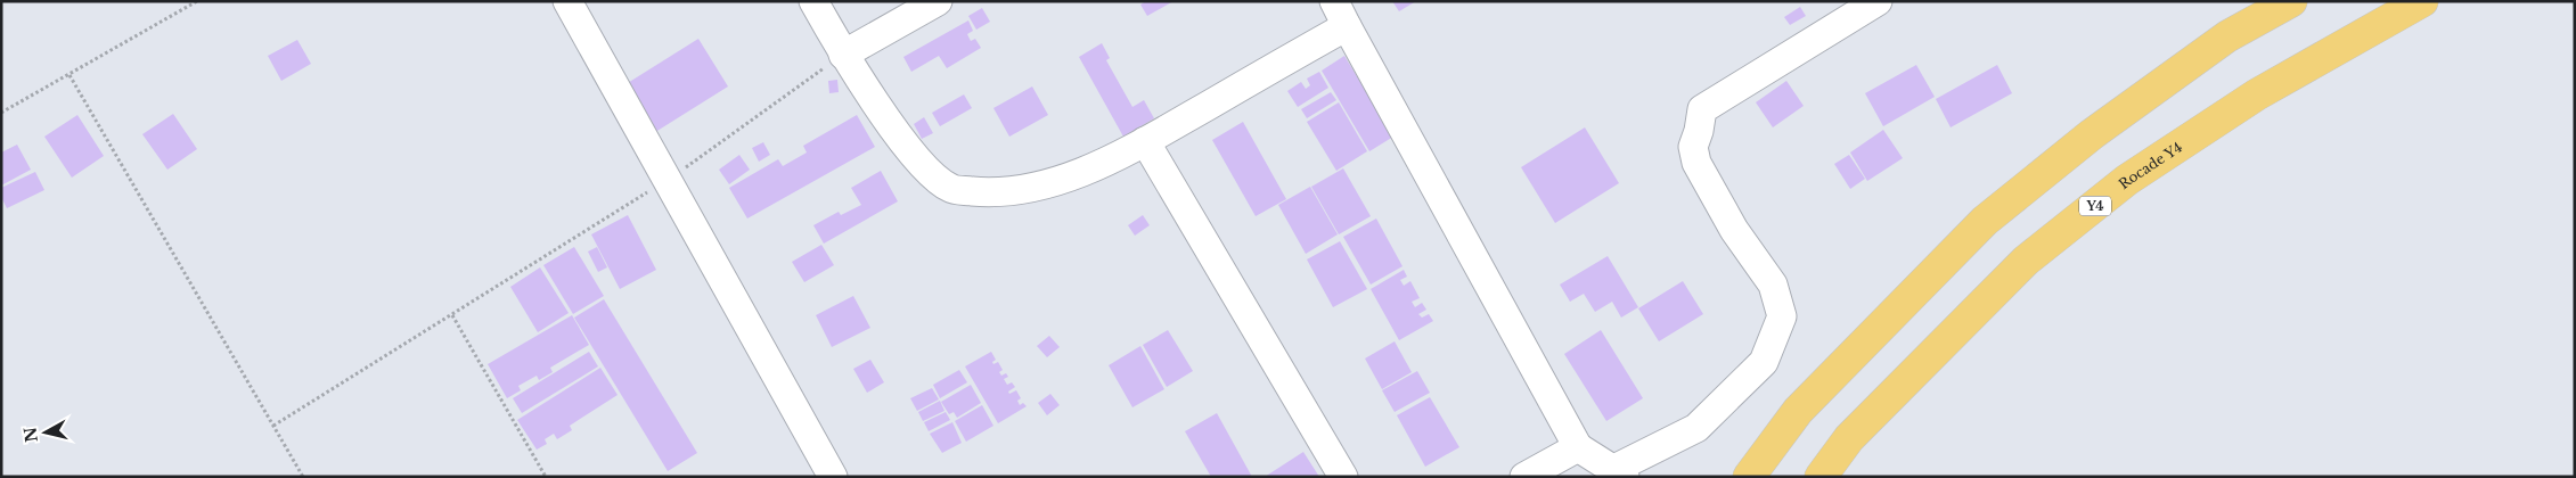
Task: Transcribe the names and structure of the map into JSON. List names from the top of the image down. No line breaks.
{"streets":{"highway":["Rocade Y4","Y4"]},"north":"left"}
